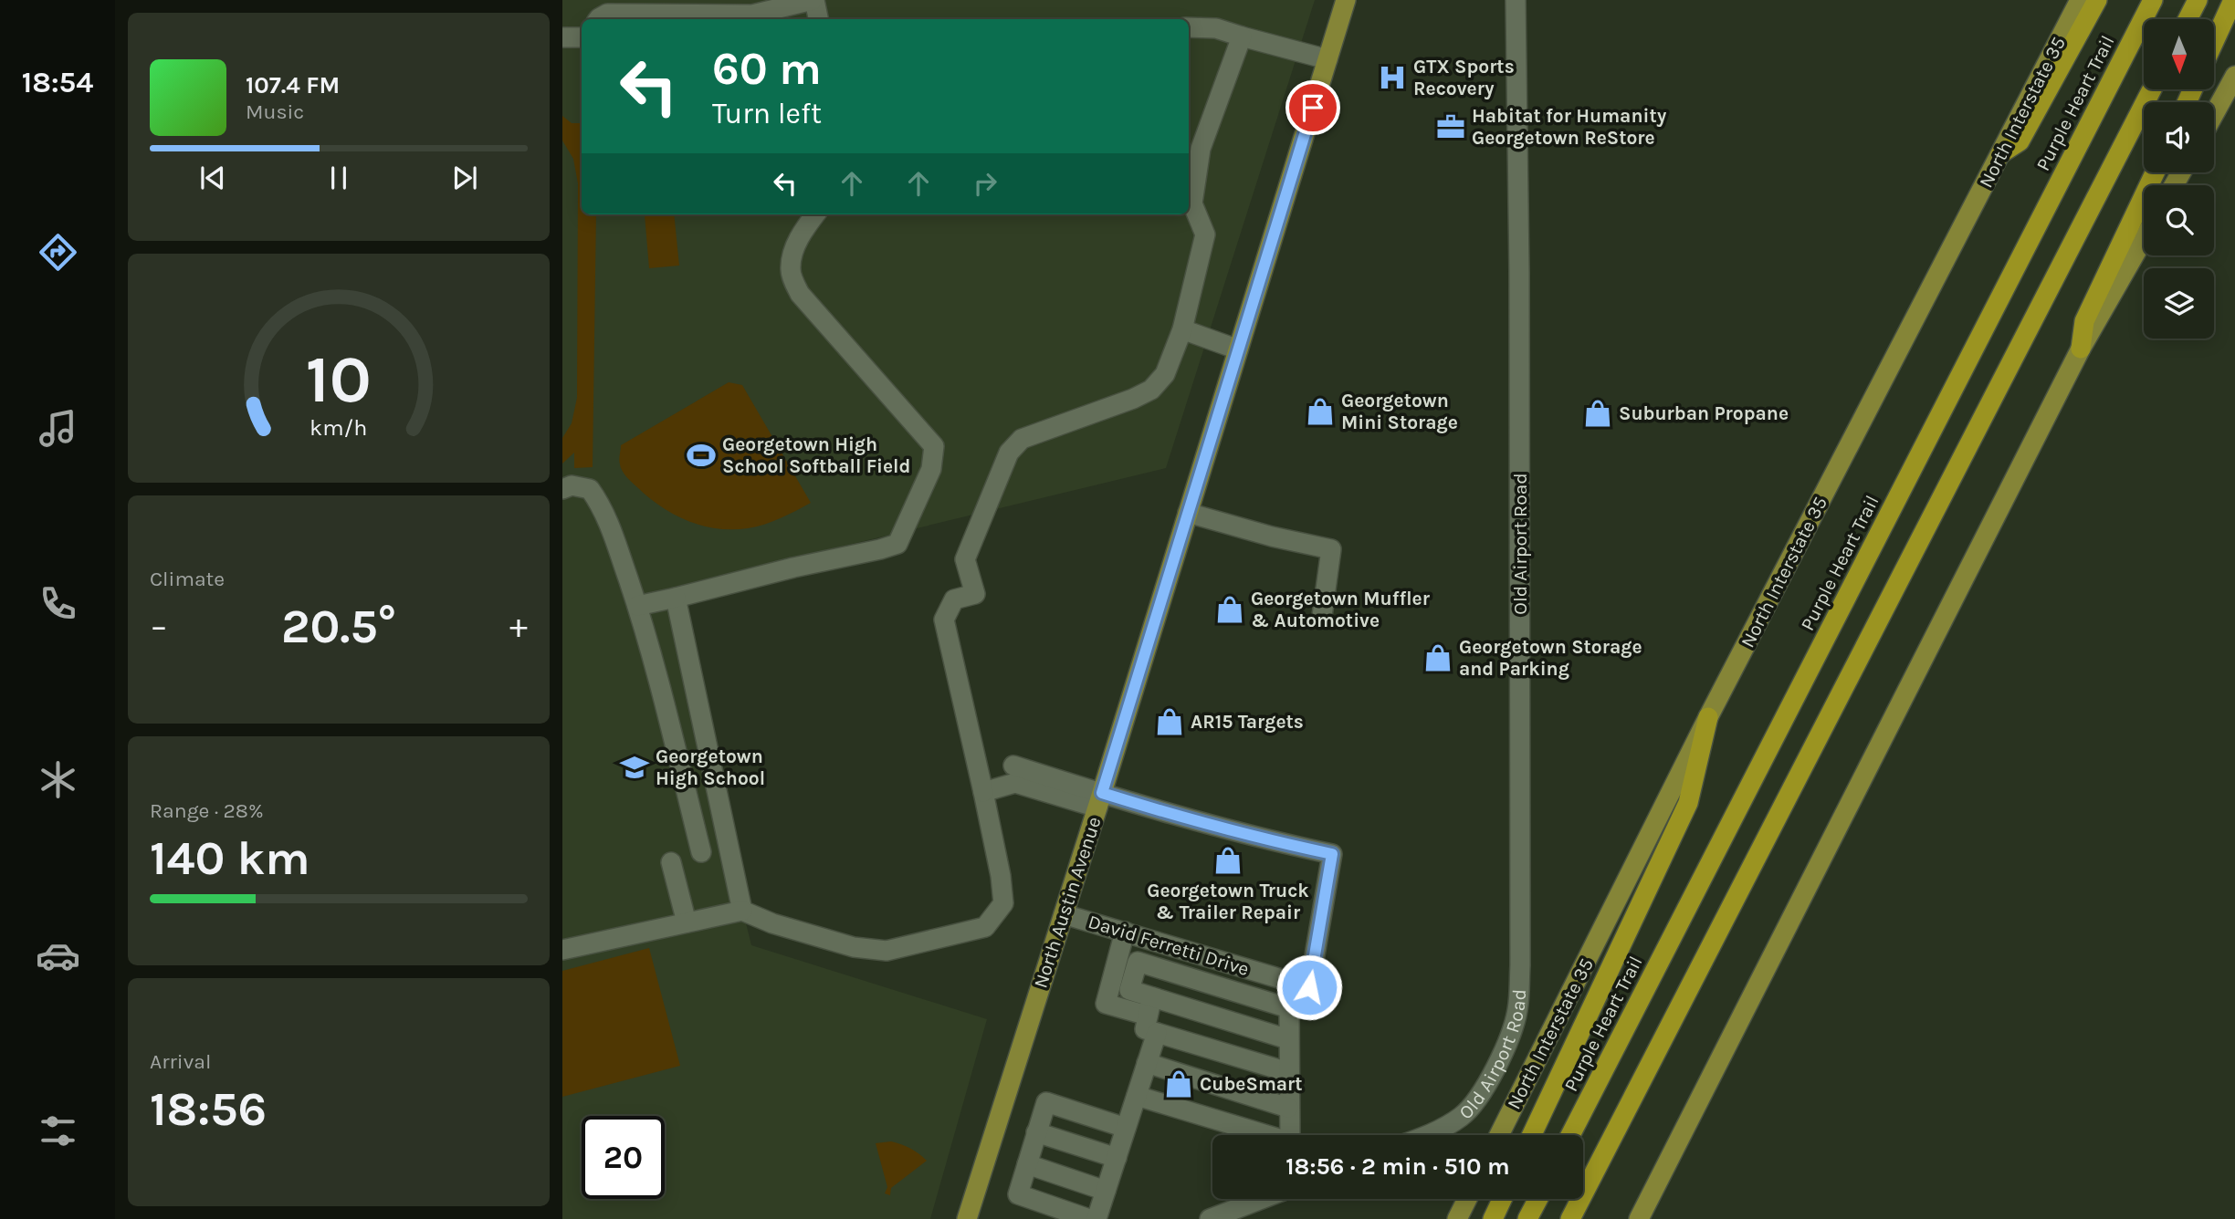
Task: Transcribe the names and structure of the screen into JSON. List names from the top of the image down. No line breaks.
{"streets":{"highway":["Purple Heart Trail"],"main road":["North Interstate 35","North Austin Avenue"],"street":["Old Airport Road","David Ferretti Drive"]},"crossings":[["North Austin Avenue","David Ferretti Drive"]],"places":{"hospital":["GTX Sports Recovery"],"office":["Habitat for Humanity Georgetown ReStore"],"shop":["Georgetown Mini Storage","Suburban Propane","Georgetown Muffler & Automotive","Georgetown Storage and Parking","AR15 Targets","Georgetown Truck & Trailer Repair","CubeSmart"],"sports":["Georgetown High School Softball Field"],"school or university":["Georgetown High School"]},"north":"bottom","page":{"tabs":"18:54","turn":["60 m","Turn left"],"song":["107.4 FM","Music"],"tile":["Climate",["Range · 28%","140 km"],["Arrival","18:56"]],"heat":["−","20.5°","+"],"limit":"20","trip":"18:56 · 2 min · 510 m","gauge":["10","km/h"]}}
